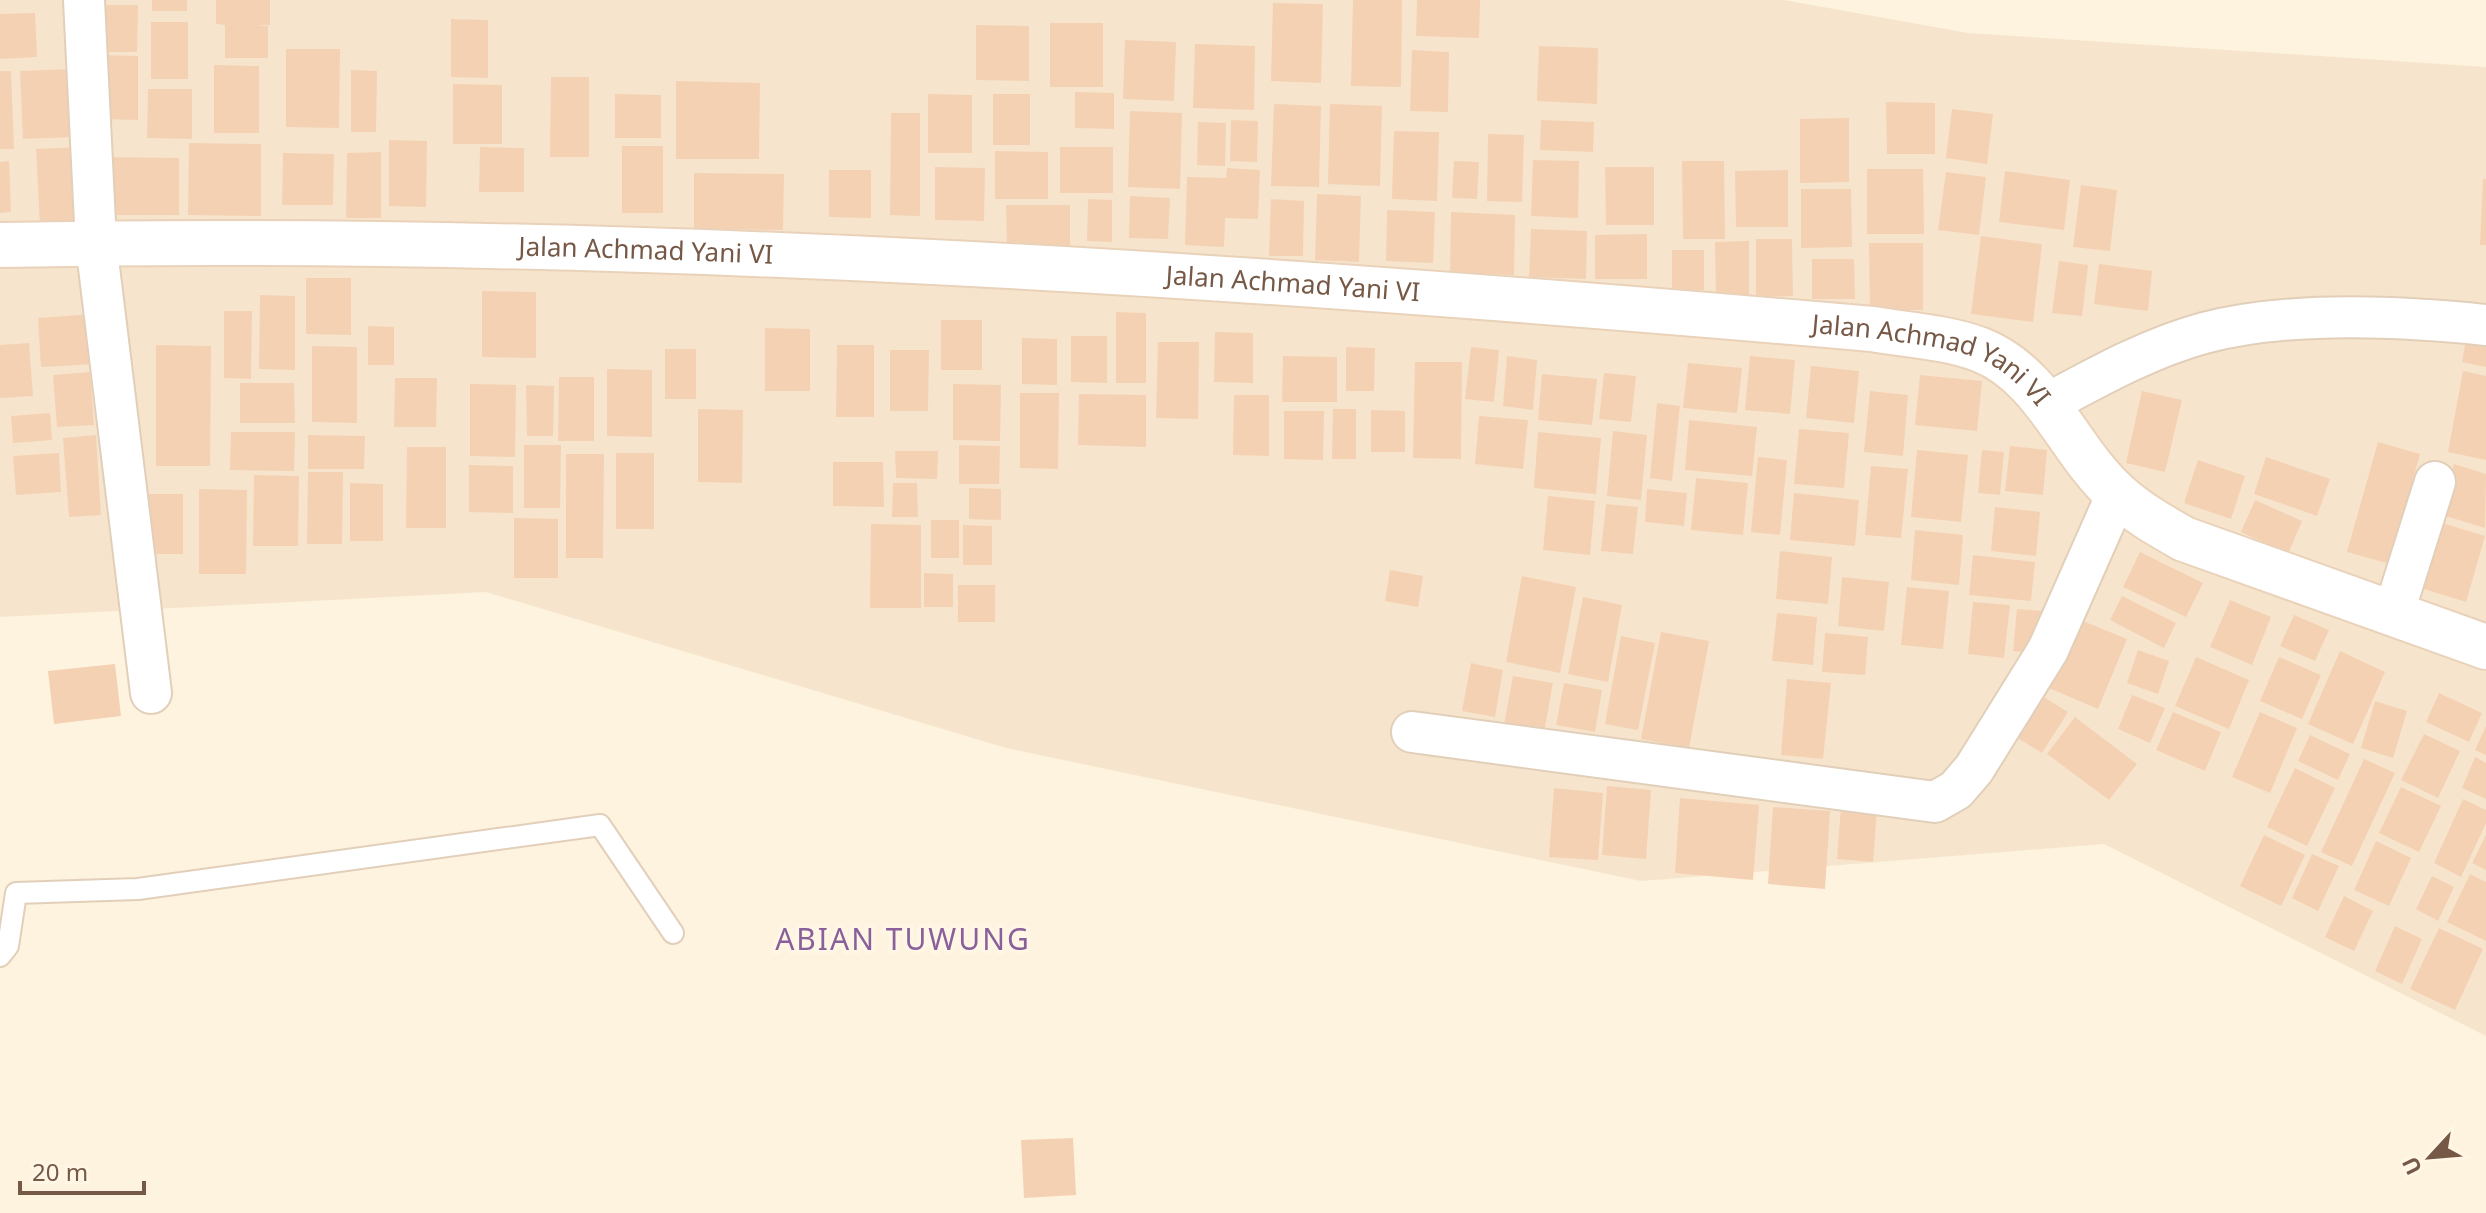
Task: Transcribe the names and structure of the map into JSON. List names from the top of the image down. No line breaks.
{"streets":{"street":["Jalan Achmad Yani VI"]},"districts":["ABIAN TUWUNG"],"scale_bar":"20 m","north":"bottom left"}
